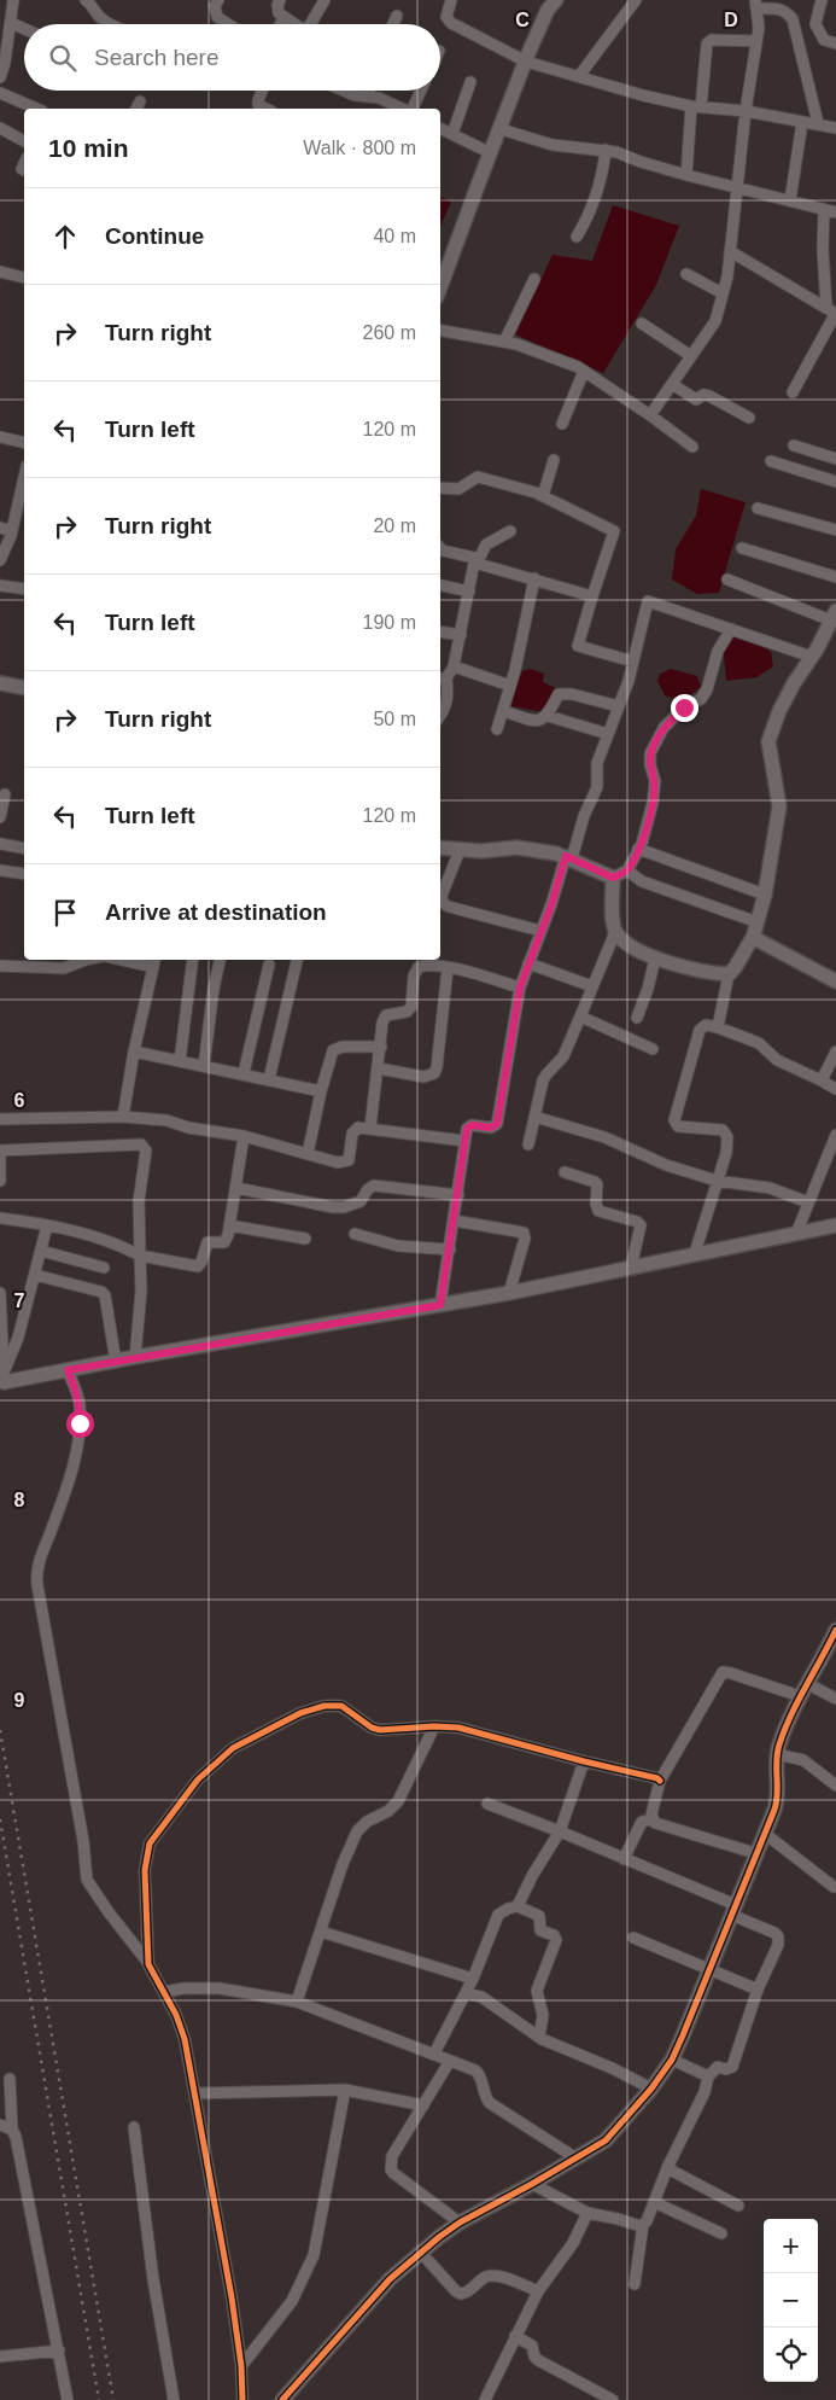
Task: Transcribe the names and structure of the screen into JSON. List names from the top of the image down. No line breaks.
{"page":{"search":"Search here","heading":["10 min","Walk · 800 m"],"list":[["Continue","40 m"],["Turn right","260 m"],["Turn left","120 m"],["Turn right","20 m"],["Turn left","190 m"],["Turn right","50 m"],["Turn left","120 m"],"Arrive at destination"],"map_buttons":["+","−"]},"grid":{"columns":["C","D"],"rows":["6","7","8","9"]}}
